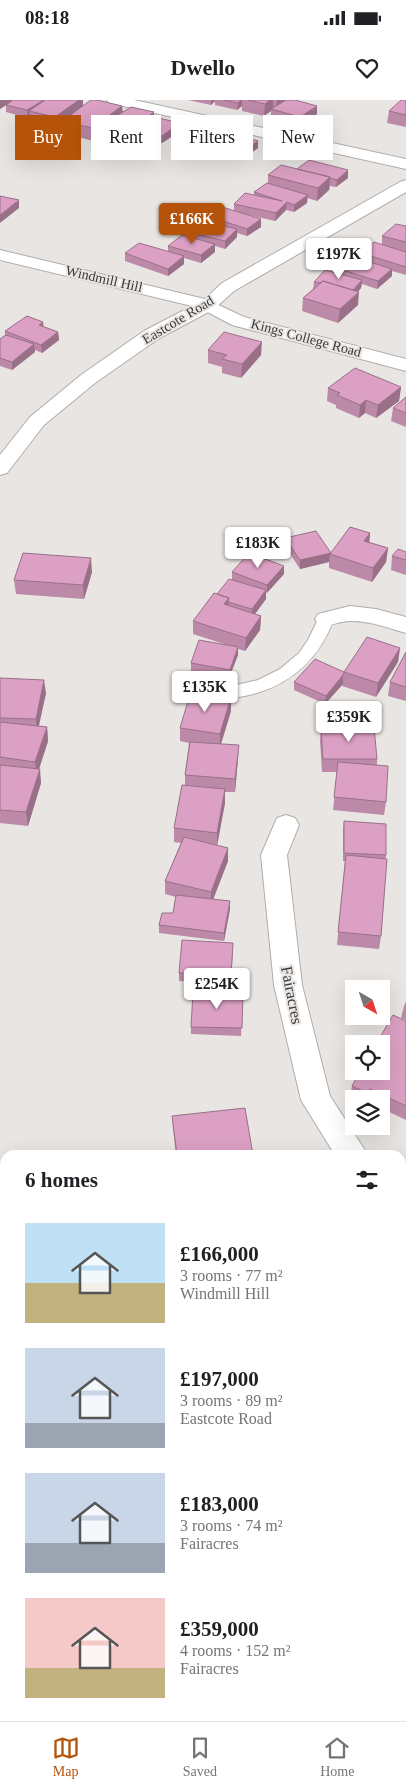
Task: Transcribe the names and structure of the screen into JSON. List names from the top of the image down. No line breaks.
{"streets":{"street":["Windmill Hill","Eastcote Road","Kings College Road","Fairacres"]},"crossings":[["Windmill Hill","Eastcote Road"],["Windmill Hill","Kings College Road"],["Eastcote Road","Kings College Road"]],"north":"bottom right","page":{"status":"08:18","header":"Dwello","chip":["Buy","Rent","Filters","New"],"price":["£166K","£197K","£183K","£135K","£359K","£254K"],"heading":"6 homes","list":[{"name":"£166,000","note":"3 rooms · 77 m² · Windmill Hill"},{"name":"£197,000","note":"3 rooms · 89 m² · Eastcote Road"},{"name":"£183,000","note":"3 rooms · 74 m² · Fairacres"},{"name":"£359,000","note":"4 rooms · 152 m² · Fairacres"}],"tabs":["Map","Saved","Home"]}}
